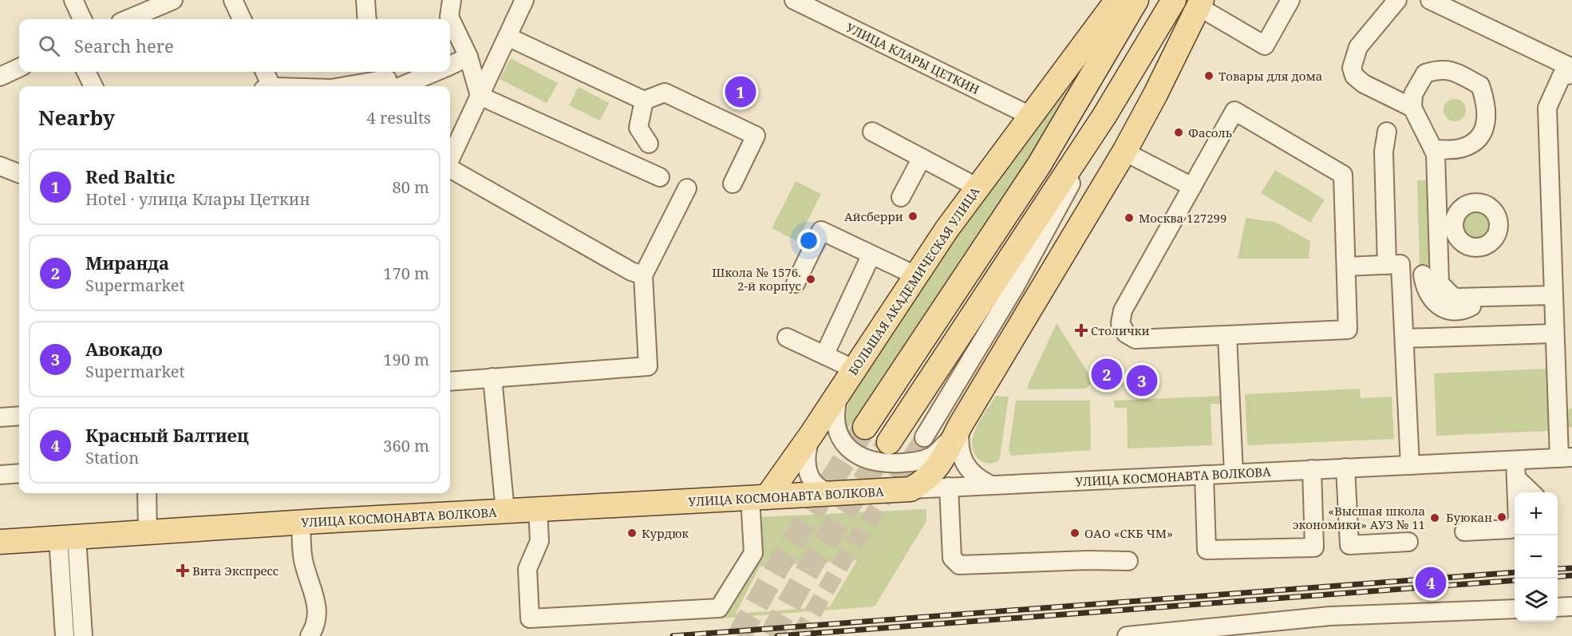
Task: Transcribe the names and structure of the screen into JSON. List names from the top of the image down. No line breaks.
{"streets":{"main road":["БОЛЬШАЯ АКАДЕМИЧЕСКАЯ УЛИЦА","УЛИЦА КОСМОНАВТА ВОЛКОВА"],"street":["УЛИЦА КЛАРЫ ЦЕТКИН"]},"crossings":[["УЛИЦА КЛАРЫ ЦЕТКИН","БОЛЬШАЯ АКАДЕМИЧЕСКАЯ УЛИЦА"],["БОЛЬШАЯ АКАДЕМИЧЕСКАЯ УЛИЦА","УЛИЦА КОСМОНАВТА ВОЛКОВА"]],"places":{"other":["Товары для дома","Фасоль","Айсберри","Москва 127299","Школа № 1576. 2-й корпус","Буюкан","«Высшая школа экономики» АУЗ № 11","Курдюк","ОАО «СКБ ЧМ»"],"health":["Столички","Вита Экспресс"]},"page":{"search":"Search here","pins":["1","2","3","4"],"heading":["Nearby","4 results"],"list":[{"mark":"1","name":"Red Baltic","note":"Hotel · улица Клары Цеткин","value":"80 m"},{"mark":"2","name":"Миранда","note":"Supermarket","value":"170 m"},{"mark":"3","name":"Авокадо","note":"Supermarket","value":"190 m"},{"mark":"4","name":"Красный Балтиец","note":"Station","value":"360 m"}],"map_buttons":["+","−"]}}
